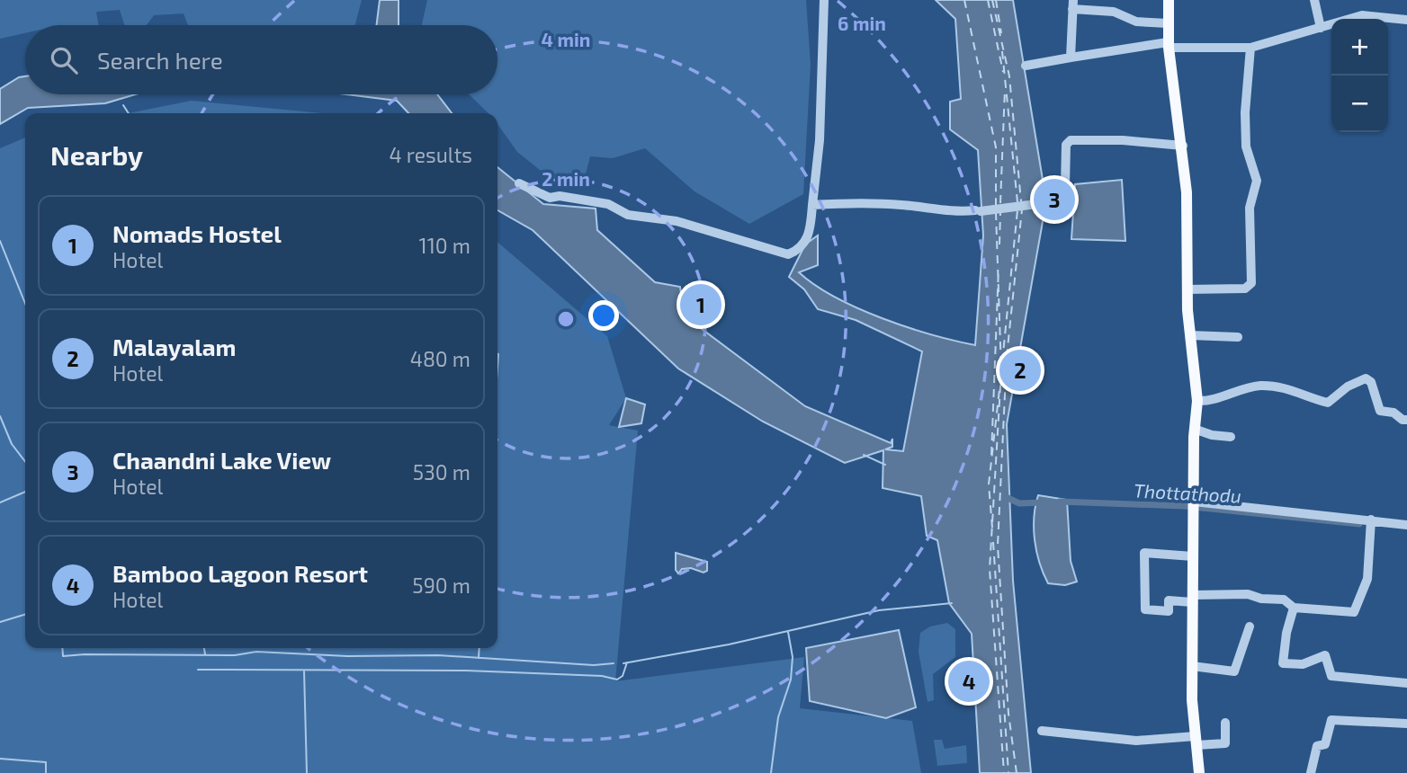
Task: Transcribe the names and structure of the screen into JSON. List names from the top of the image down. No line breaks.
{"water":["Thottathodu"],"page":{"map_buttons":["+","−"],"search":"Search here","heading":["Nearby","4 results"],"pins":["3","1","2","4"],"list":[{"mark":"1","name":"Nomads Hostel","note":"Hotel","value":"110 m"},{"mark":"2","name":"Malayalam","note":"Hotel","value":"480 m"},{"mark":"3","name":"Chaandni Lake View","note":"Hotel","value":"530 m"},{"mark":"4","name":"Bamboo Lagoon Resort","note":"Hotel","value":"590 m"}]},"rings":["6 min","4 min","2 min"]}
